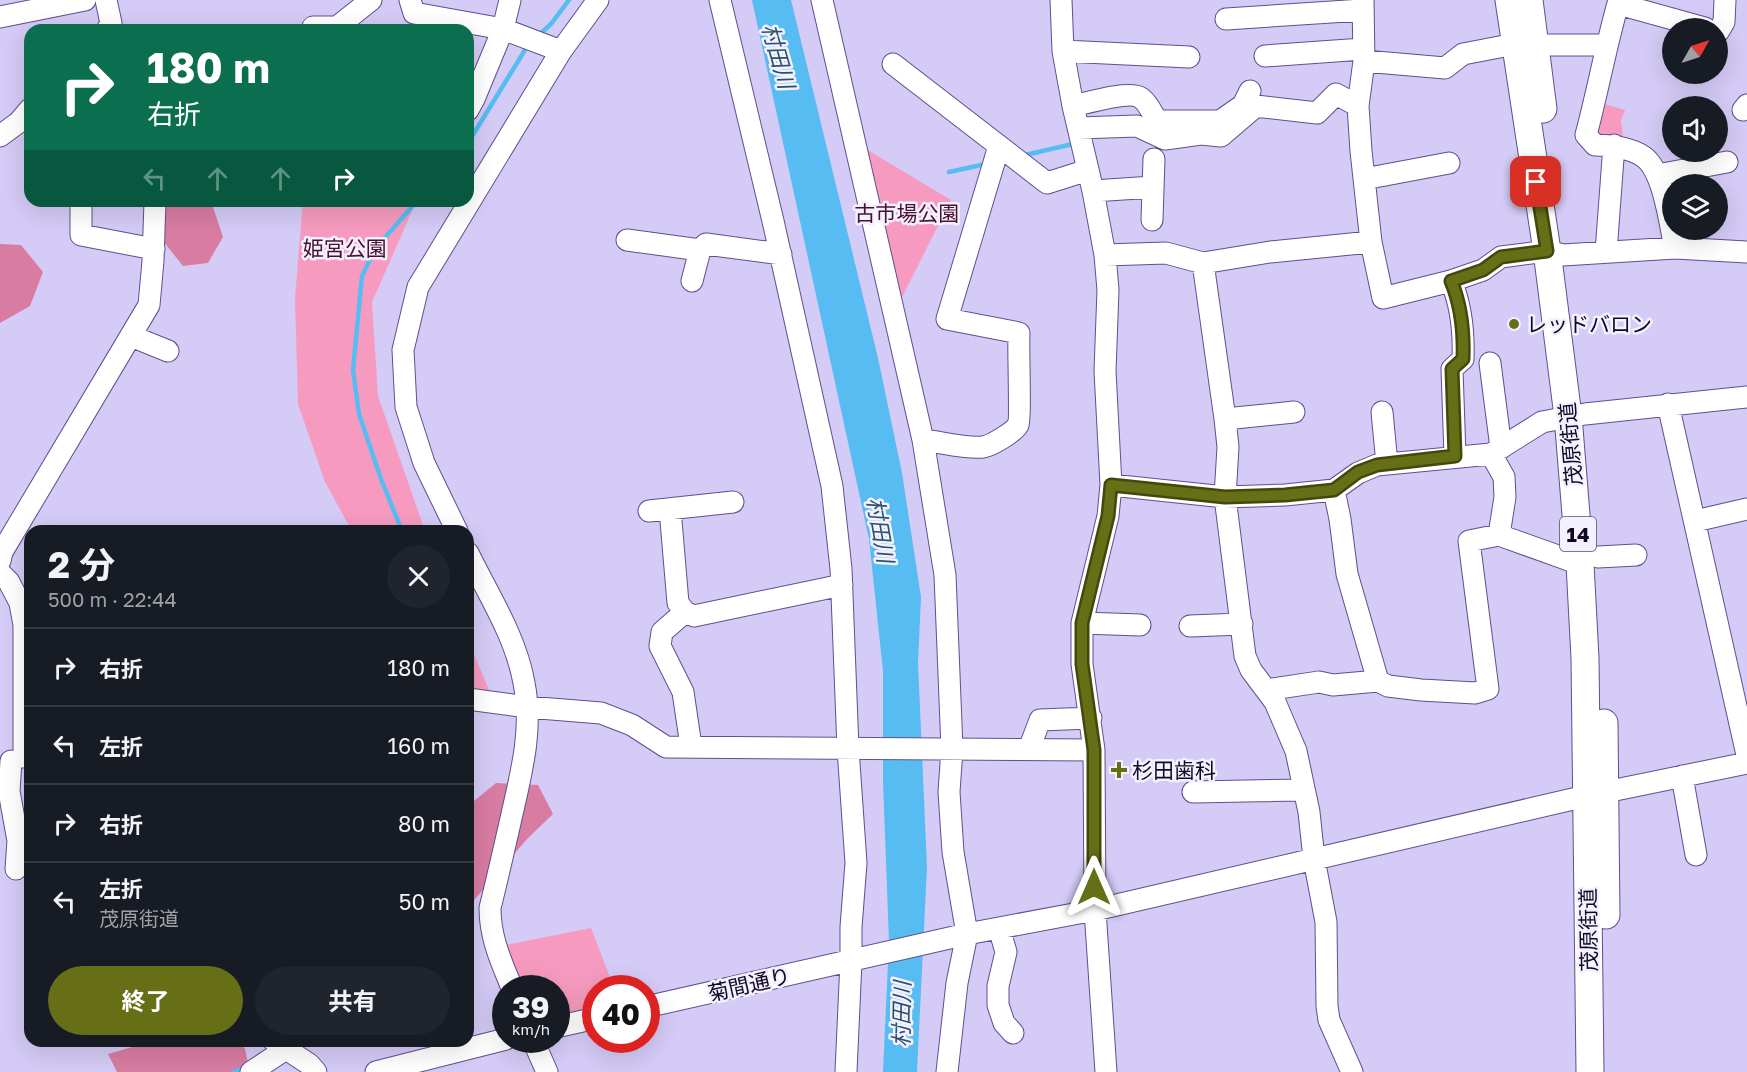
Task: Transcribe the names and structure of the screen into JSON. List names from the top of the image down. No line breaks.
{"streets":{"main road":["茂原街道","14"],"street":["菊間通り"]},"crossings":[["茂原街道","菊間通り"]],"water":["村田川"],"parks":["古市場公園","姫宮公園"],"places":{"other":["レッドバロン"],"health":["杉田歯科"]},"north":"top right","page":{"turn":["180 m","右折"],"heading":["2 分","500 m · 22:44"],"list":[{"name":"右折","value":"180 m"},{"name":"左折","value":"160 m"},{"name":"右折","value":"80 m"},{"name":"左折","note":"茂原街道","value":"50 m"}],"buttons":["終了","共有"],"speed":"39 km/h","limit":"40"}}
